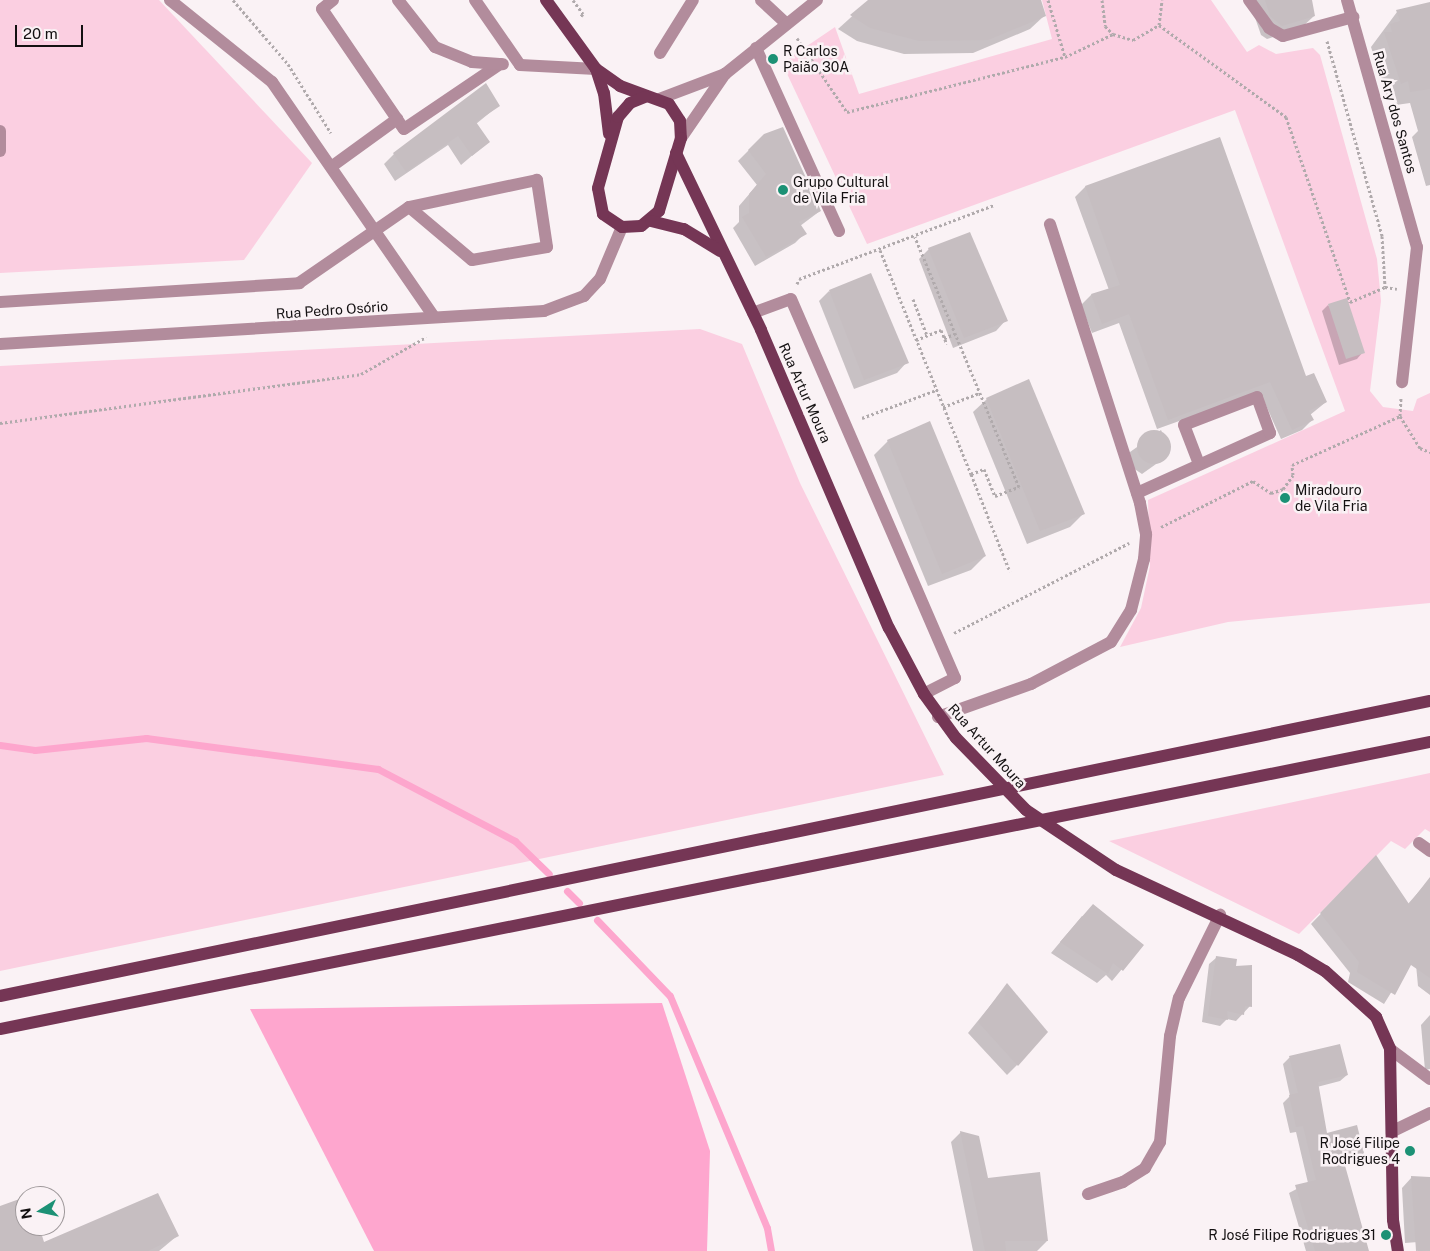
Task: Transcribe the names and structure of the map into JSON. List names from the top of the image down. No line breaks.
{"streets":{"main road":["Rua Artur Moura"],"street":["Rua Ary dos Santos","Rua Pedro Osório"]},"places":["R Carlos Paião 30A","Grupo Cultural de Vila Fria","Miradouro de Vila Fria","R José Filipe Rodrigues 4","R José Filipe Rodrigues 31"],"scale_bar":"20 m","north":"left"}
